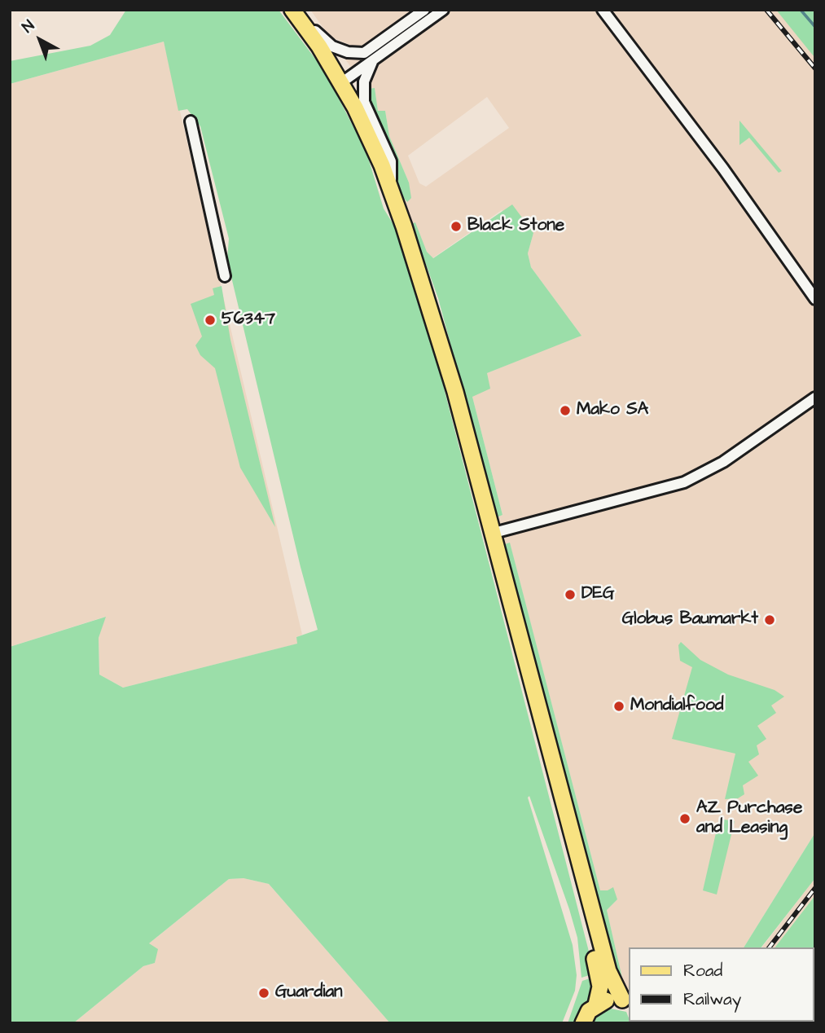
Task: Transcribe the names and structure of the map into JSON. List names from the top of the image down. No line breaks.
{"places":["Black Stone","56347","Mako SA","DEG","Globus Baumarkt","Mondialfood","AZ Purchase and Leasing","Guardian"],"legend":["Road","Railway"],"north":"top left"}
